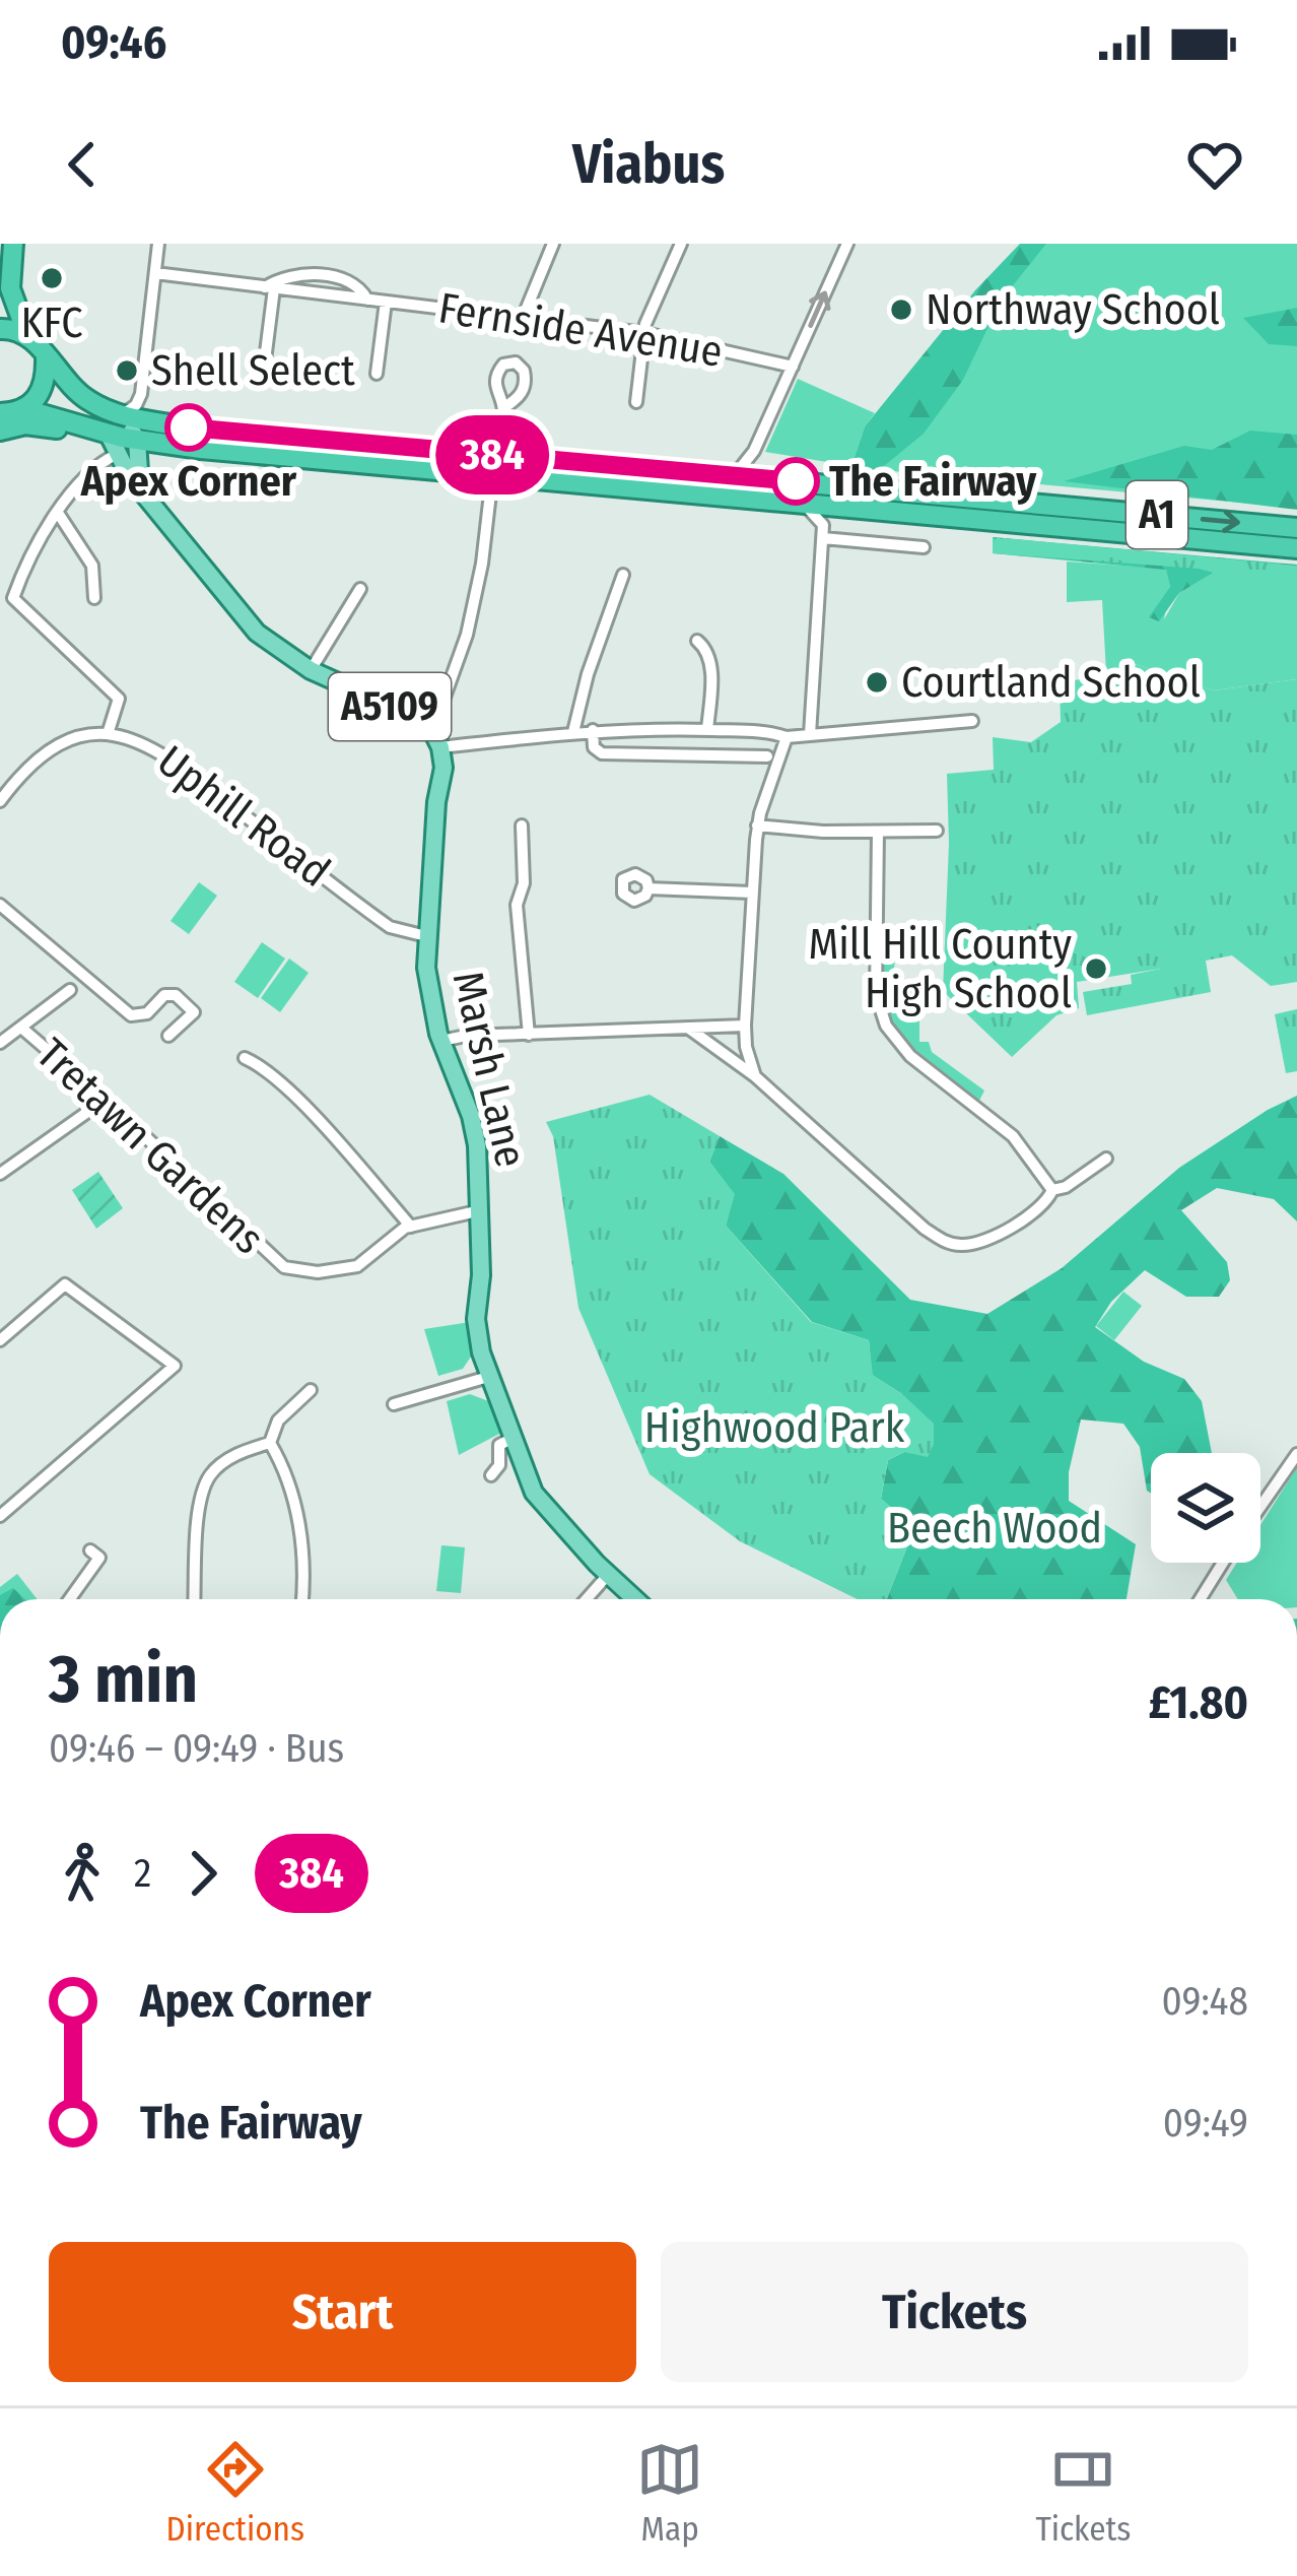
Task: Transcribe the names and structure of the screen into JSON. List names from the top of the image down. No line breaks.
{"streets":{"highway":["A1"],"main road":["A5109","Marsh Lane"],"street":["Fernside Avenue","Uphill Road","Tretawn Gardens"]},"crossings":[["A1","A5109"],["A5109","Marsh Lane"],["Uphill Road","Marsh Lane"],["Marsh Lane","Tretawn Gardens"]],"parks":["Highwood Park","Beech Wood"],"places":["KFC","Northway School","Shell Select","Apex Corner","The Fairway","Courtland School","Mill Hill County High School"],"lines":["bus line 384"],"page":{"status":"09:46","header":"Viabus","on_map":"384","heading":["3 min","09:46 – 09:49 · Bus","£1.80"],"legs":["2","384"],"list":[{"name":"Apex Corner","value":"09:48"},{"name":"The Fairway","value":"09:49"}],"buttons":["Start","Tickets"],"tabs":["Directions","Map","Tickets"]}}
